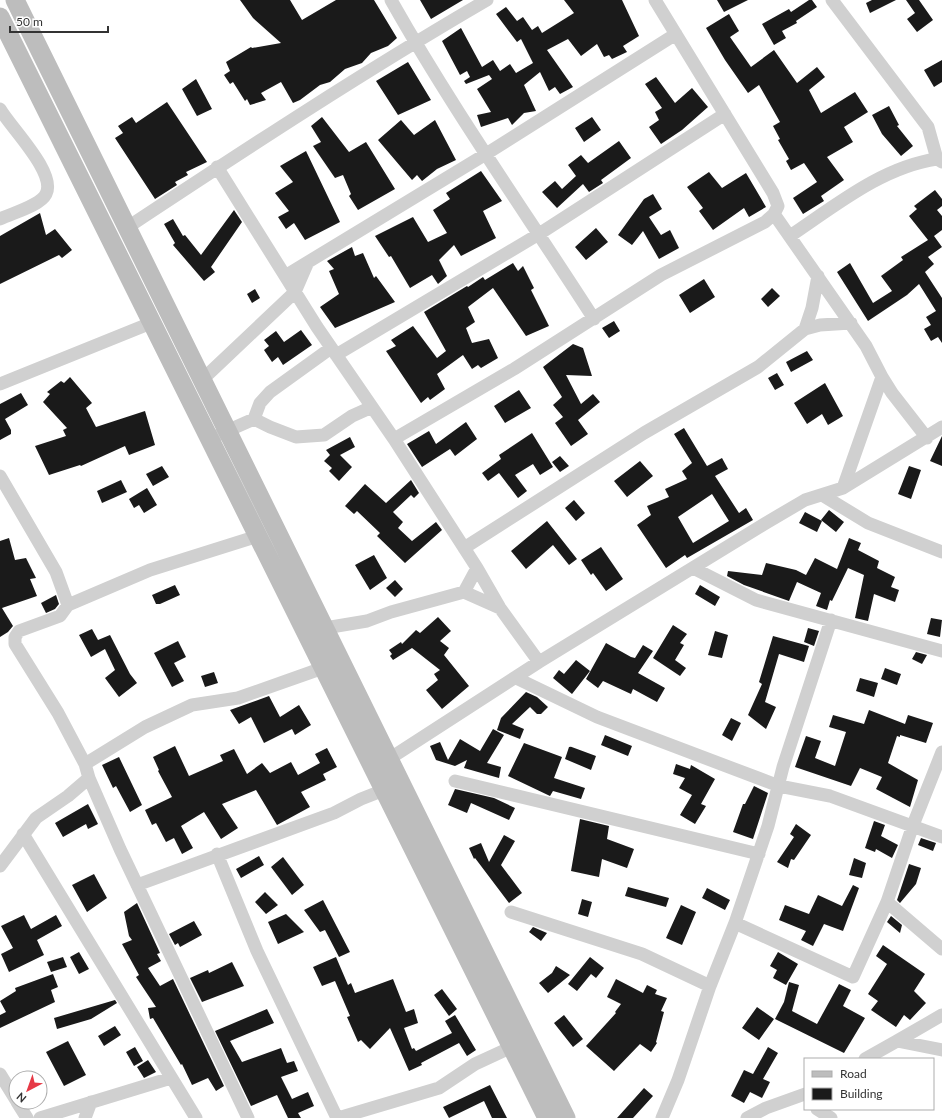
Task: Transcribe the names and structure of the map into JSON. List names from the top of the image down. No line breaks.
{"legend":["Road","Building"],"scale_bar":"50 m","north":"bottom left"}
